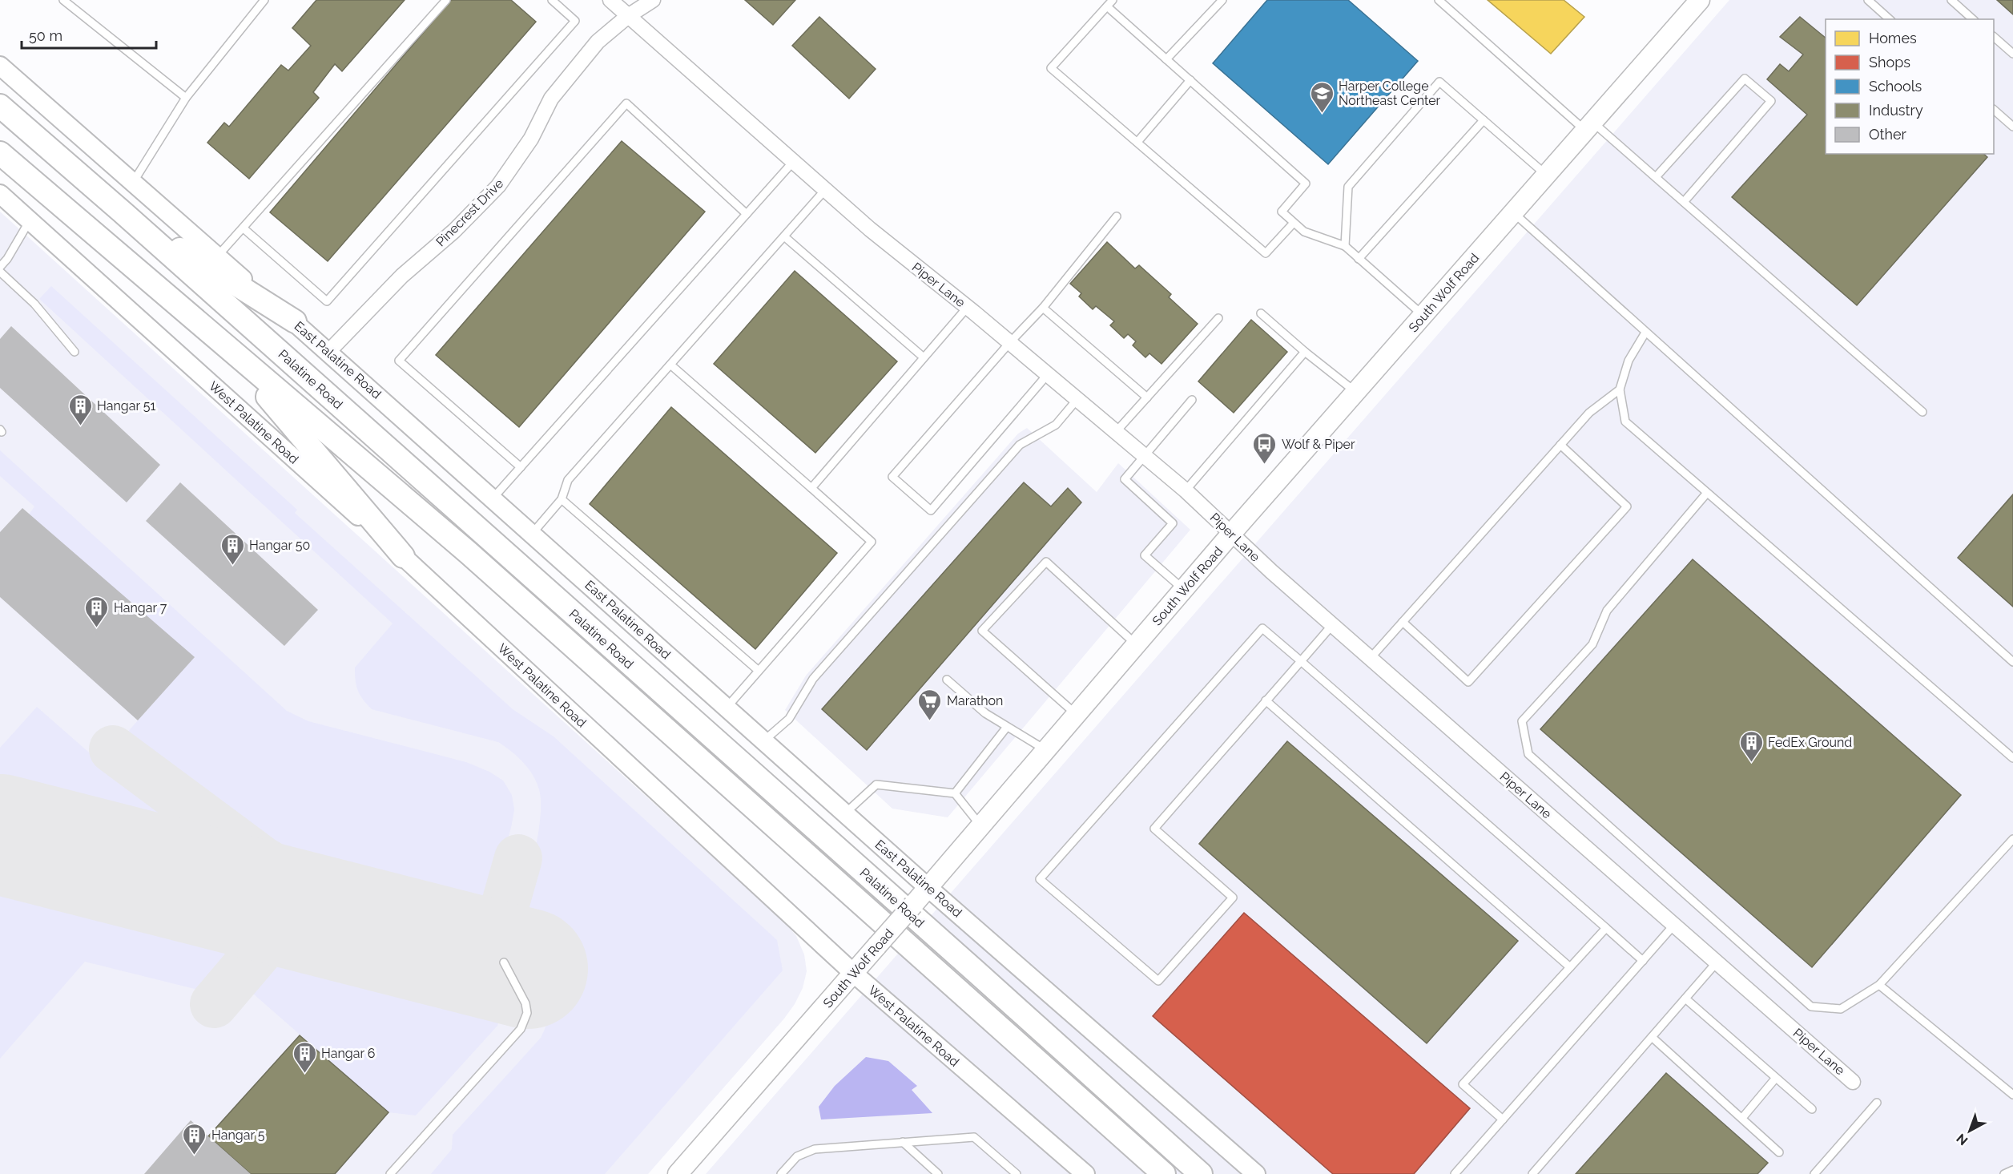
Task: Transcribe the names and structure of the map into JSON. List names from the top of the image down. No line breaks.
{"streets":{"highway":["Palatine Road"],"main road":["South Wolf Road"],"street":["Pinecrest Drive","Piper Lane","East Palatine Road","West Palatine Road"]},"crossings":[["Pinecrest Drive","Piper Lane"],["Pinecrest Drive","East Palatine Road"],["Piper Lane","South Wolf Road"],["South Wolf Road","East Palatine Road"],["South Wolf Road","West Palatine Road"]],"places":{"school or university":["Harper College Northeast Center"],"building":["Hangar 51","Hangar 50","Hangar 7","FedEx Ground","Hangar 6","Hangar 5"],"bus stop":["Wolf & Piper"],"supermarket":["Marathon"]},"legend":["Homes","Shops","Schools","Industry","Other"],"scale_bar":"50 m","north":"bottom left"}
